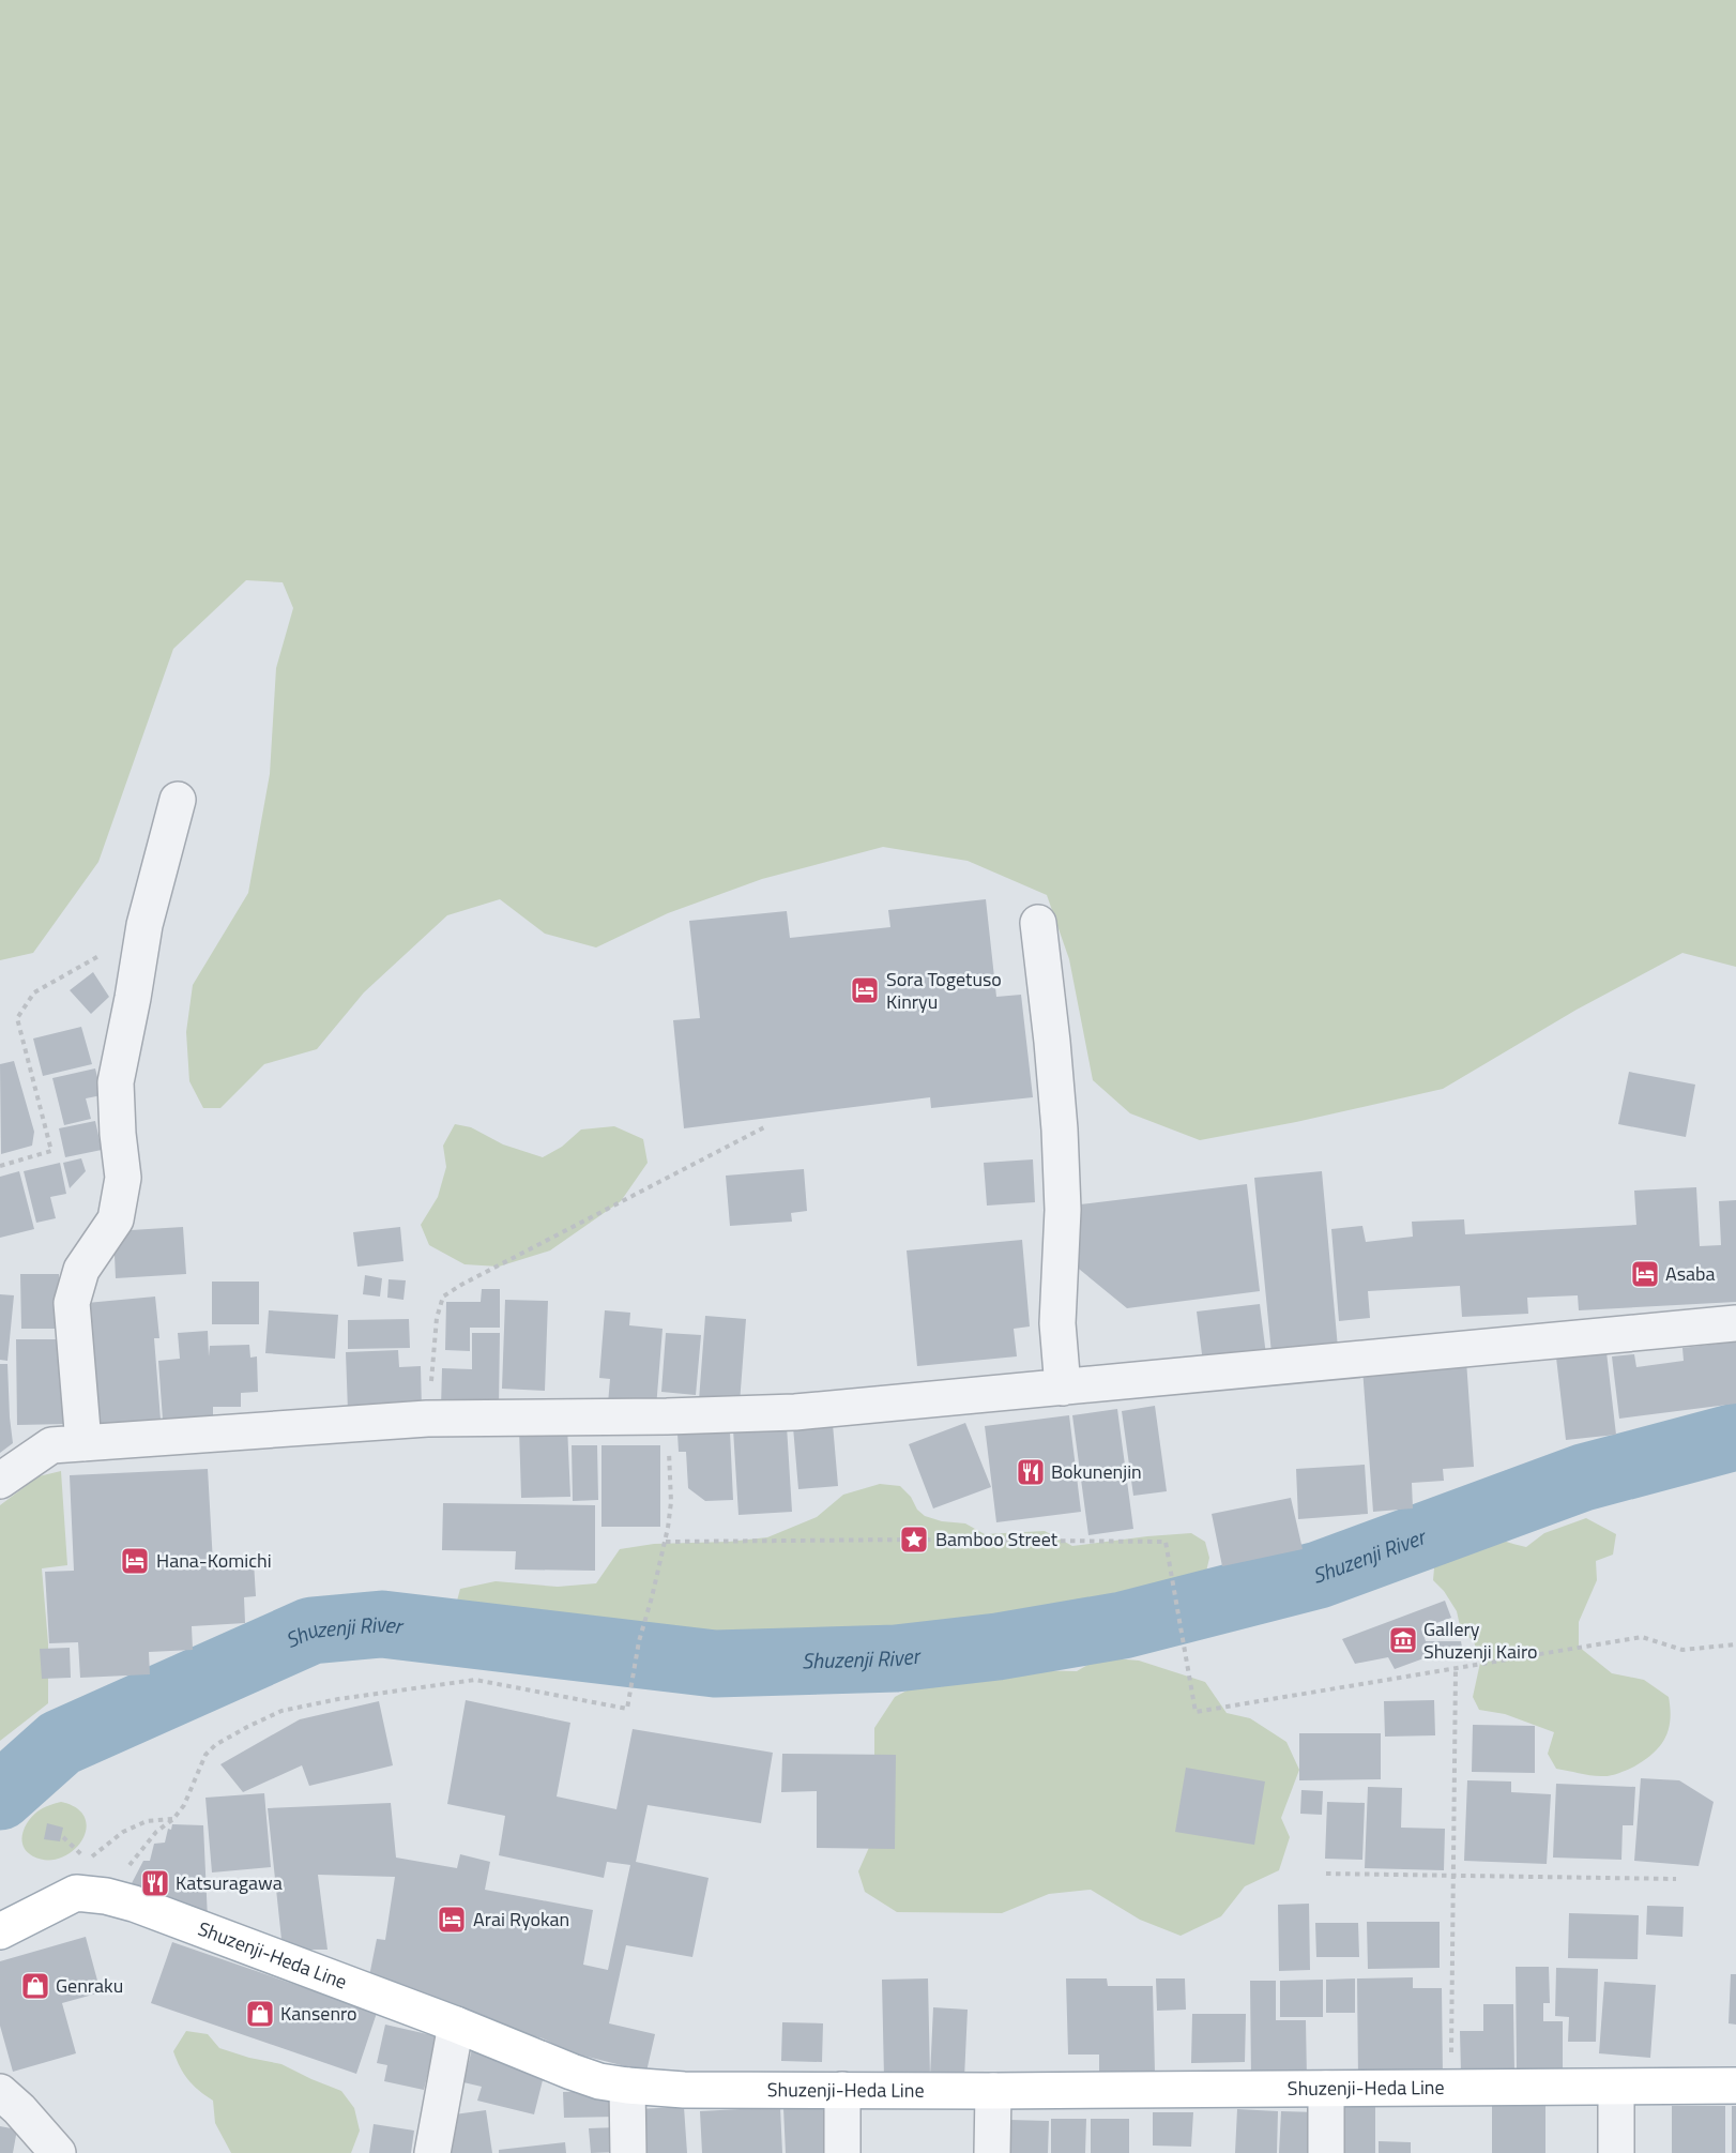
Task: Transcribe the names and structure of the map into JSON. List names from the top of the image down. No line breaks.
{"streets":{"main road":["Shuzenji-Heda Line"]},"water":["Shuzenji River"],"places":{"hotel":["Sora Togetuso Kinryu","Asaba","Hana-Komichi","Arai Ryokan"],"restaurant":["Bokunenjin","Katsuragawa"],"place":["Bamboo Street"],"museum":["Gallery Shuzenji Kairo"],"shop":["Genraku","Kansenro"]}}
